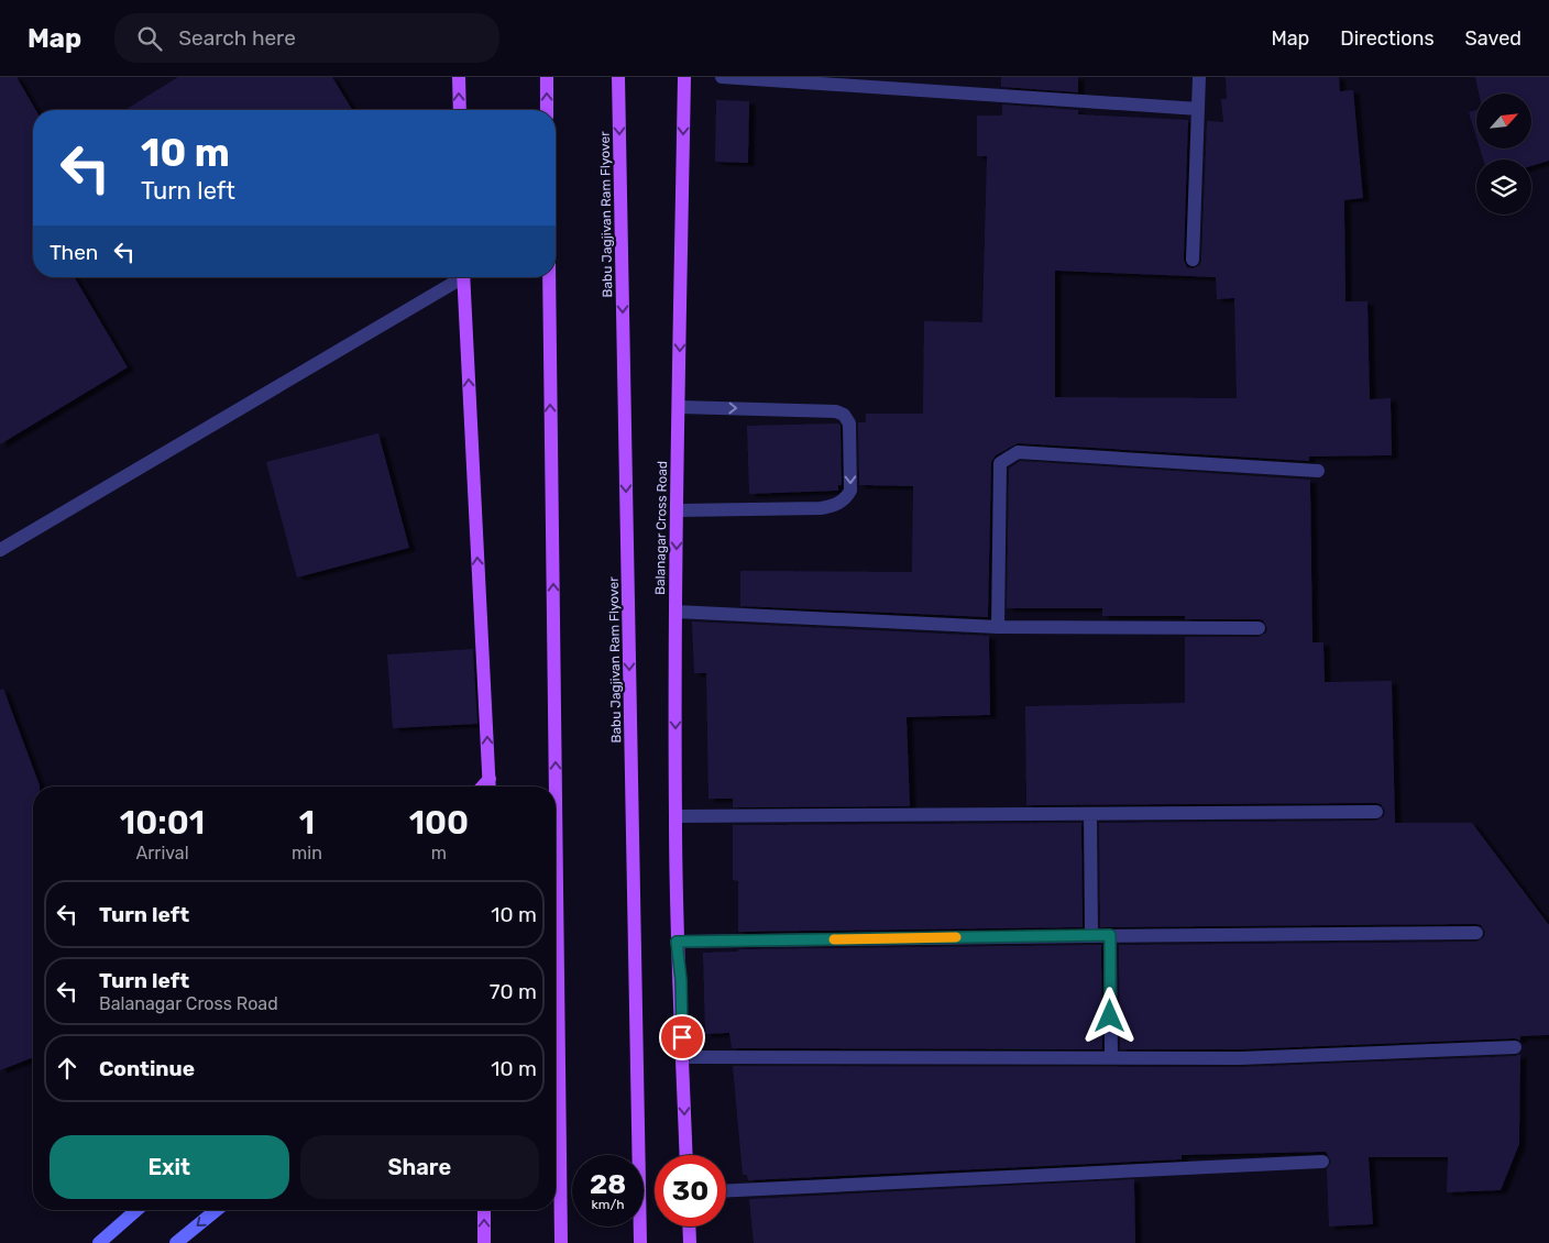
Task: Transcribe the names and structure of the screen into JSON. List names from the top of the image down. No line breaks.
{"streets":{"main road":["Babu Jagjivan Ram Flyover","Balanagar Cross Road"]},"north":"top right","page":{"header":"Map","search":"Search here","nav":["Map","Directions","Saved"],"turn":["10 m","Turn left"],"then":"Then","eta":["10:01","Arrival","1","min","100","m"],"list":[{"name":"Turn left","value":"10 m"},{"name":"Turn left","note":"Balanagar Cross Road","value":"70 m"},{"name":"Continue","value":"10 m"}],"buttons":["Exit","Share"],"speed":"28 km/h","limit":"30"}}
